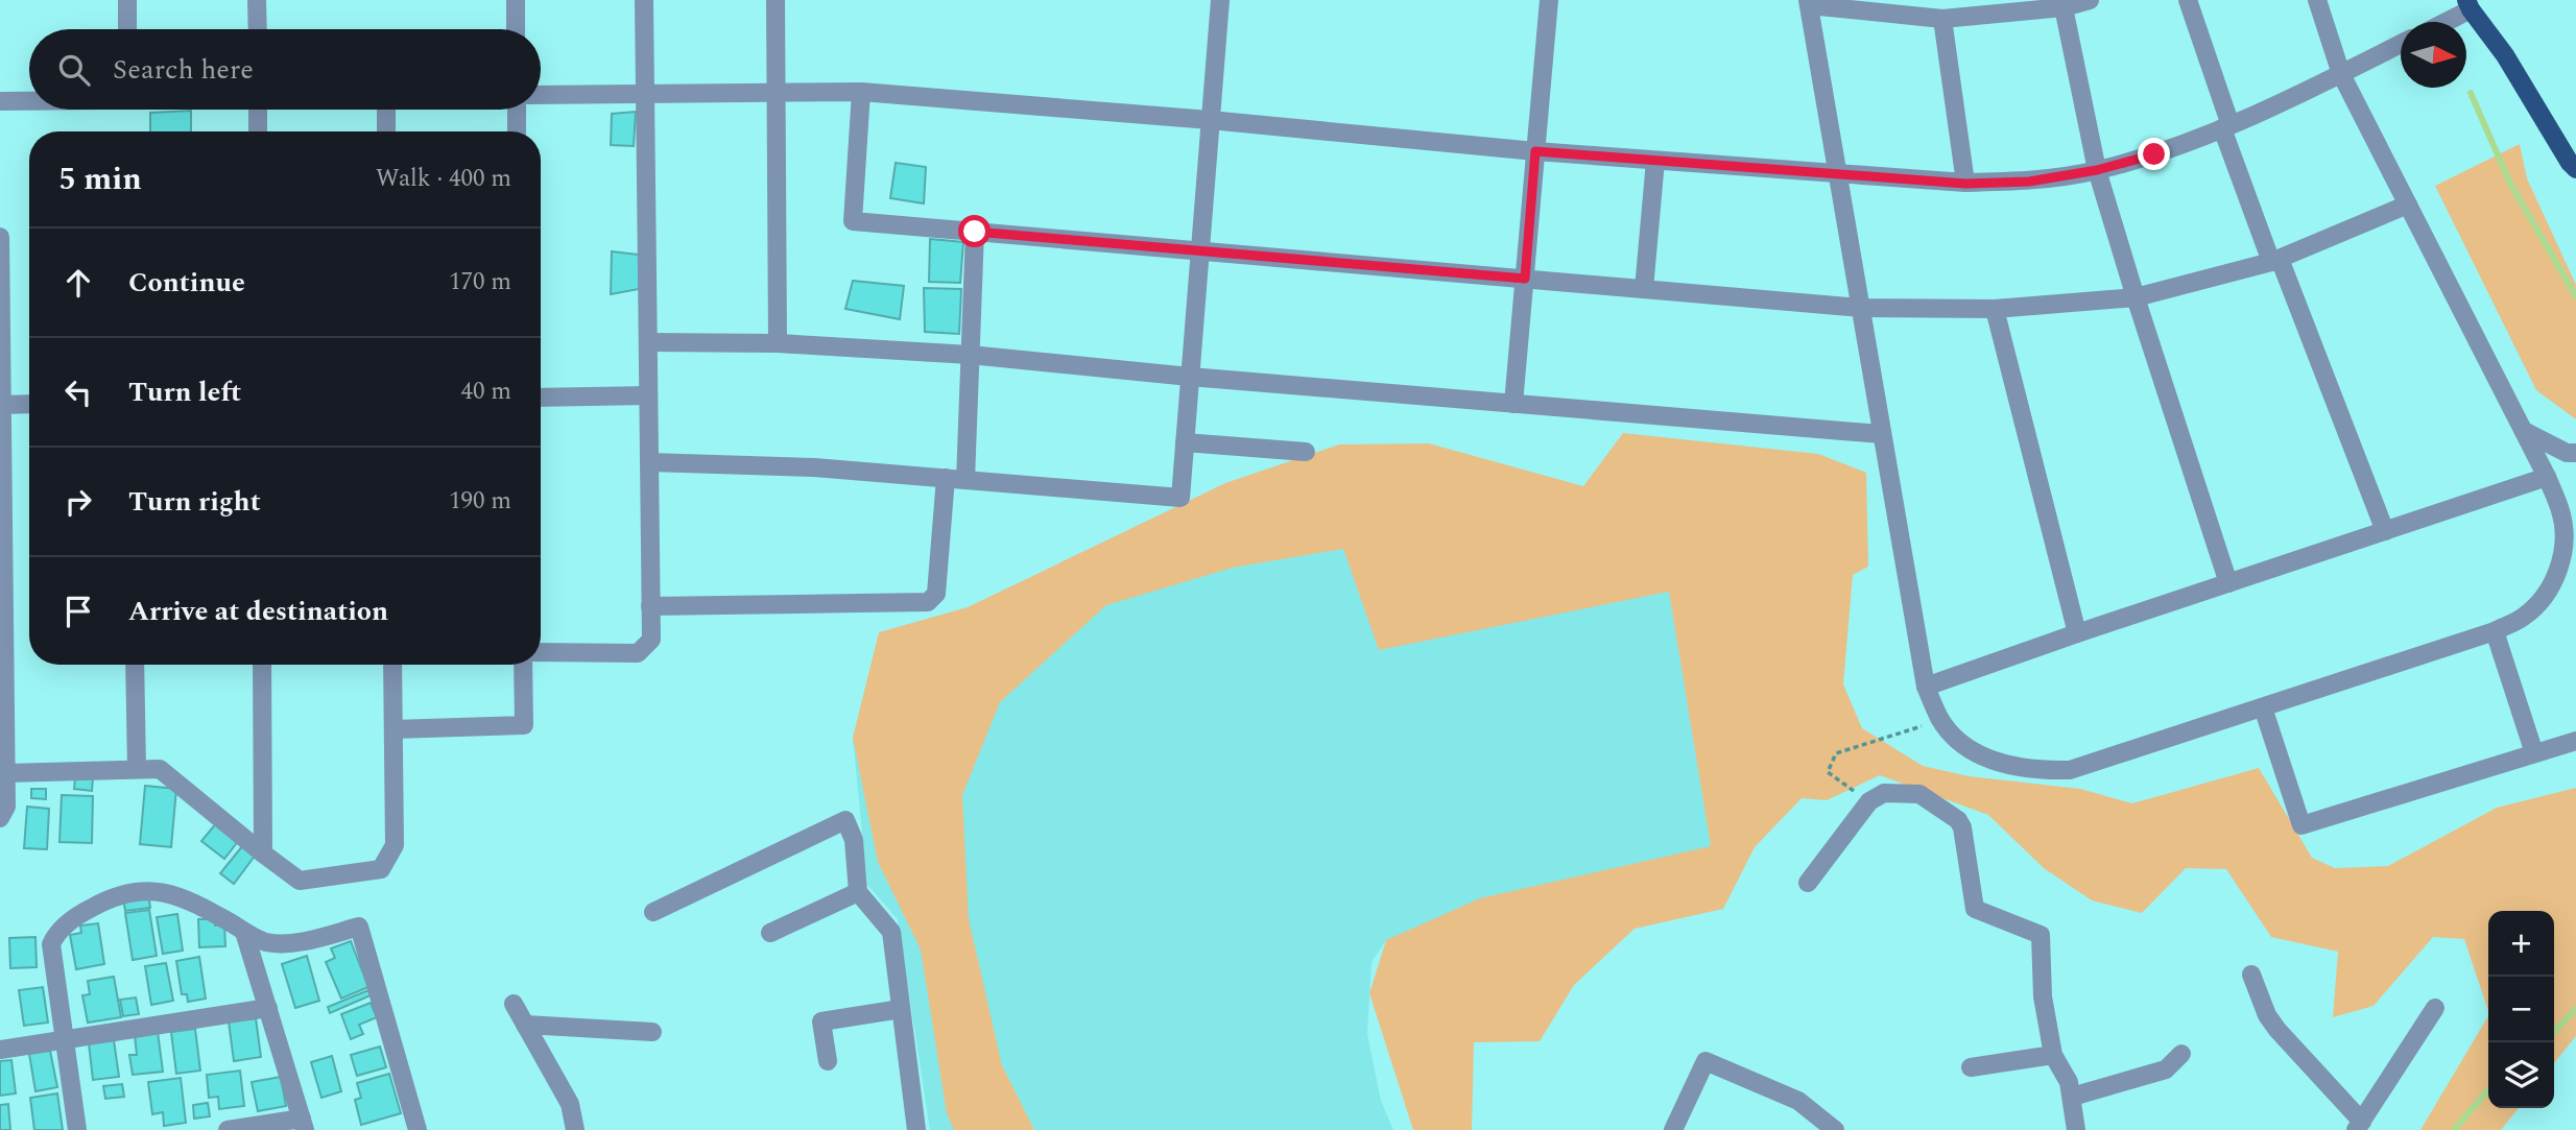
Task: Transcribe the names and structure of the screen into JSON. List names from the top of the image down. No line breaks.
{"north":"right","page":{"search":"Search here","heading":["5 min","Walk · 400 m"],"list":[["Continue","170 m"],["Turn left","40 m"],["Turn right","190 m"],"Arrive at destination"],"map_buttons":["+","−"]}}
